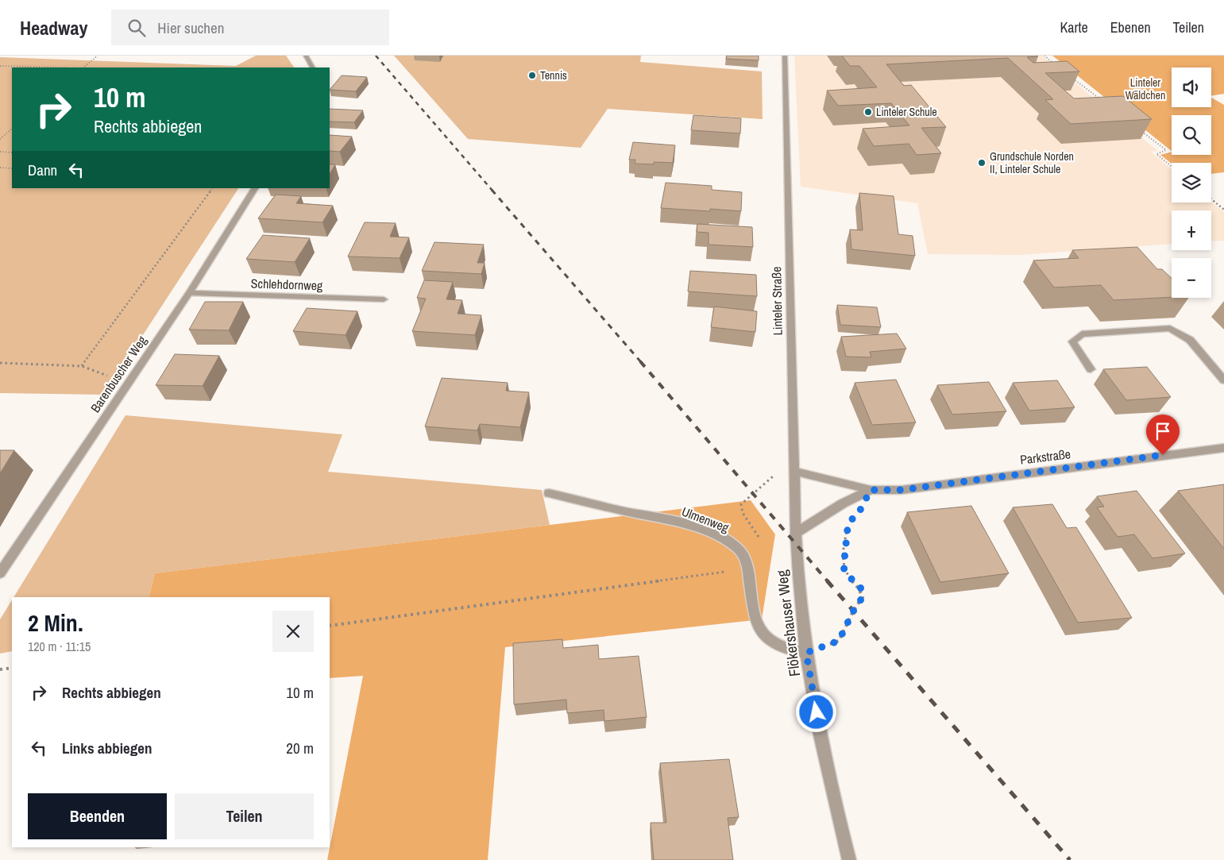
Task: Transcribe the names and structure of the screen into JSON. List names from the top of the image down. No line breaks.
{"streets":{"street":["Schlehdornweg","Linteler Straße","Barenbuscher Weg","Parkstraße","Ulmenweg","Flökershauser Weg"]},"crossings":[["Schlehdornweg","Barenbuscher Weg"],["Linteler Straße","Parkstraße"],["Linteler Straße","Flökershauser Weg"],["Ulmenweg","Flökershauser Weg"]],"parks":["Linteler Wäldchen"],"places":["Tennis","Linteler Schule","Grundschule Norden II, Linteler Schule"],"page":{"header":"Headway","search":"Hier suchen","nav":["Karte","Ebenen","Teilen"],"map_buttons":["+","−"],"turn":["10 m","Rechts abbiegen"],"then":"Dann","heading":["2 Min.","120 m · 11:15"],"list":[{"name":"Rechts abbiegen","value":"10 m"},{"name":"Links abbiegen","value":"20 m"}],"buttons":["Beenden","Teilen"]}}
